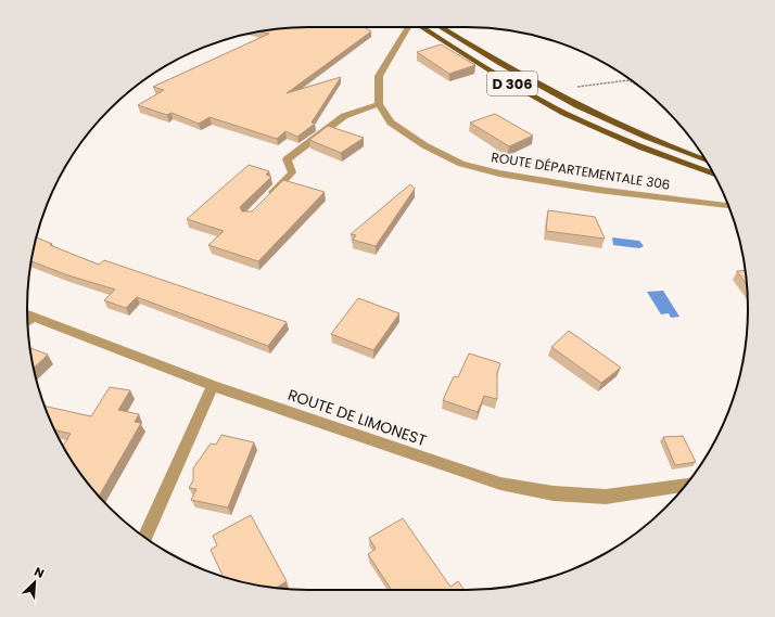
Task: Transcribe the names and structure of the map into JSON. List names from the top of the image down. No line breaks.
{"streets":{"main road":["D 306","ROUTE DÉPARTEMENTALE 306"],"street":["ROUTE DE LIMONEST"]},"north":"top right"}
